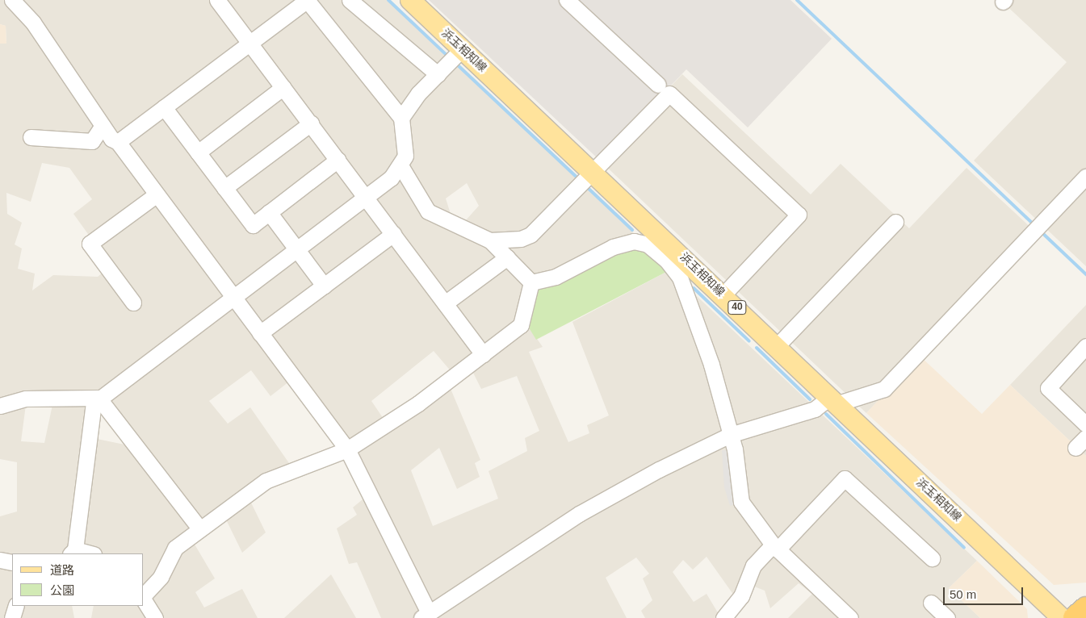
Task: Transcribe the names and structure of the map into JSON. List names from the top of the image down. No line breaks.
{"streets":{"main road":["浜玉相知線","40"]},"legend":["道路","公園"],"scale_bar":"50 m"}
